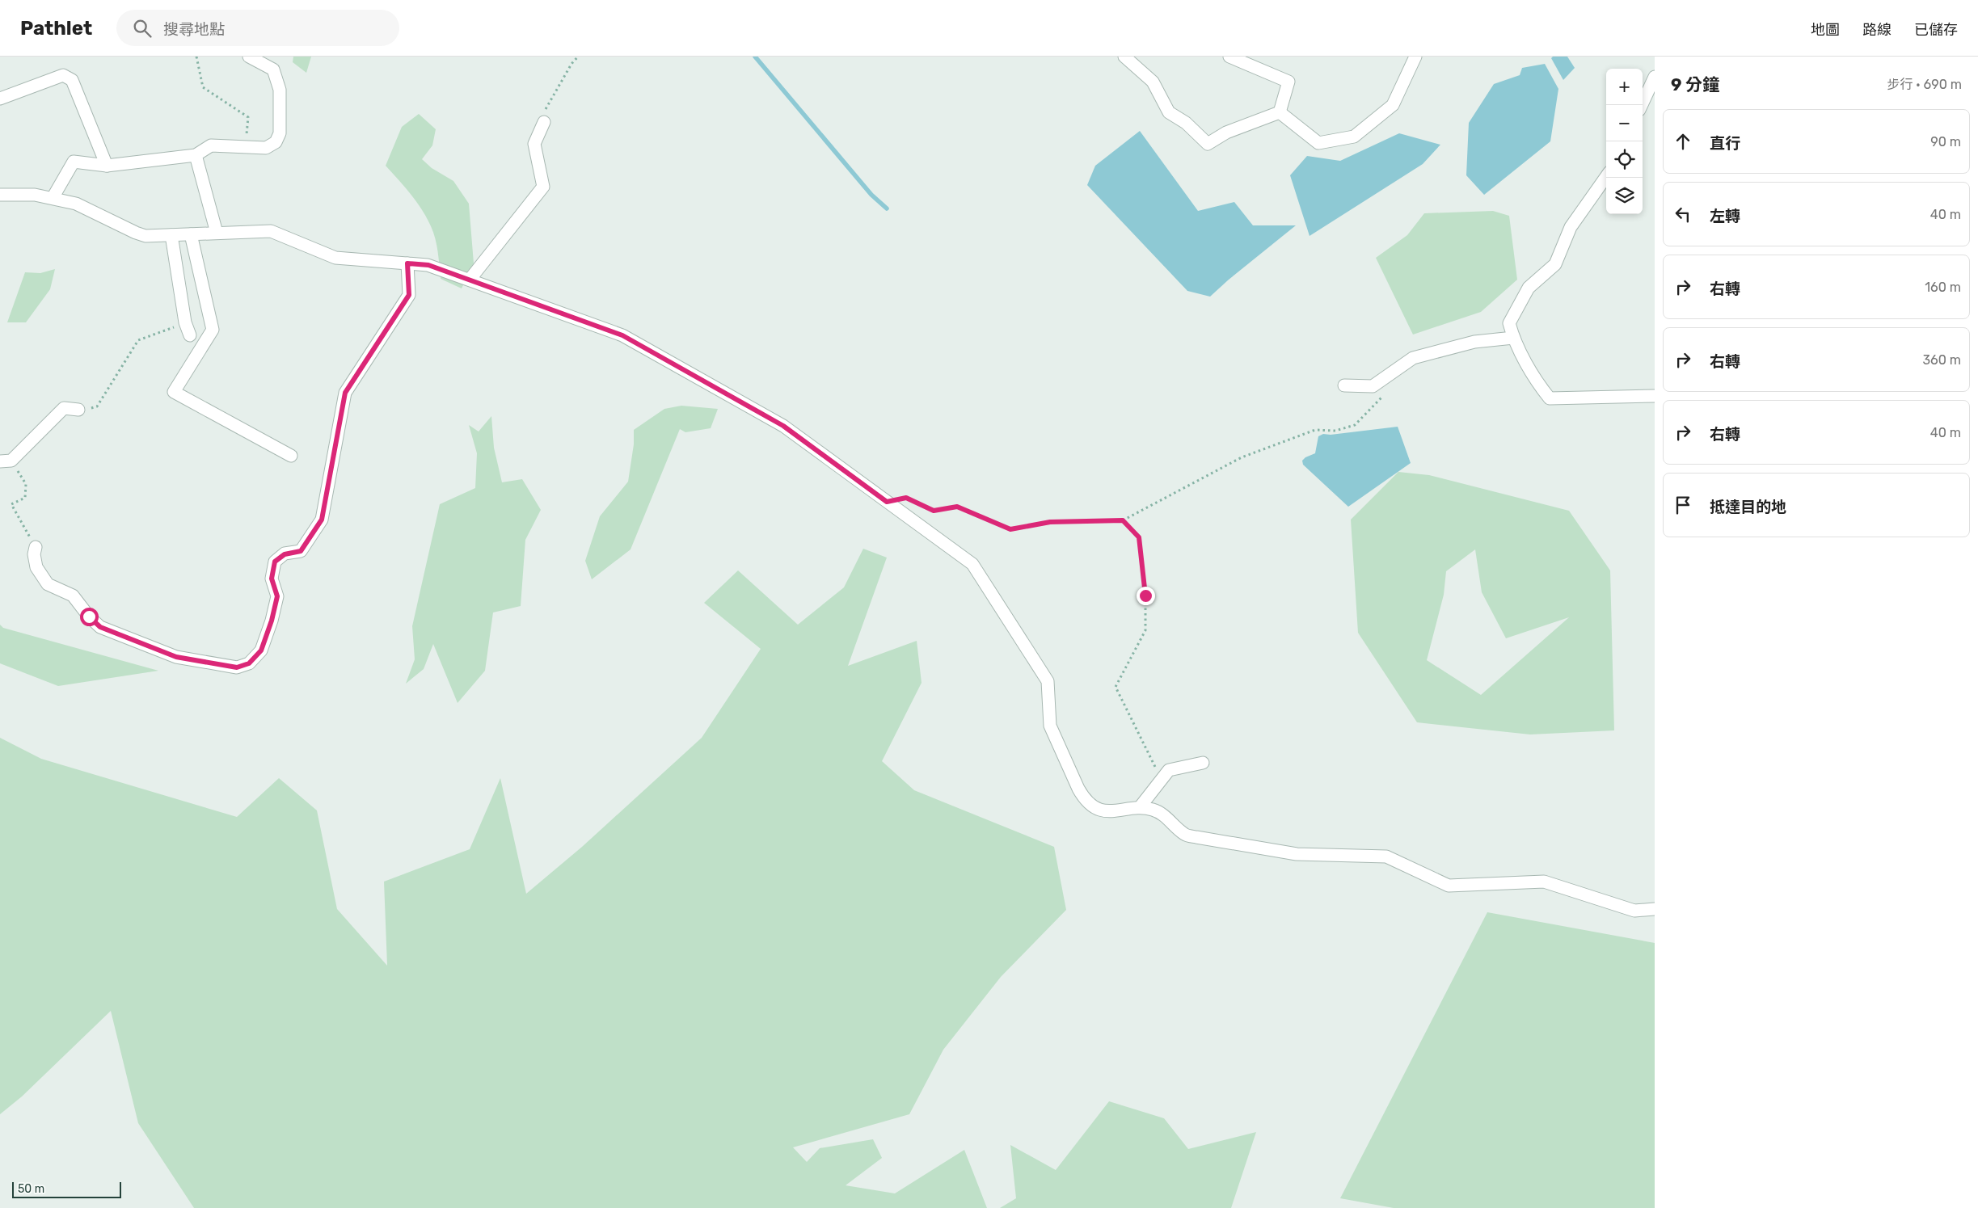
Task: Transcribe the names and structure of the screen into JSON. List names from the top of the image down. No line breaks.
{"scale_bar":"50 m","page":{"header":"Pathlet","search":"搜尋地點","nav":["地圖","路線","已儲存"],"heading":["9 分鐘","步行 · 690 m"],"map_buttons":["+","−"],"list":[["直行","90 m"],["左轉","40 m"],["右轉","160 m"],["右轉","360 m"],["右轉","40 m"],"抵達目的地"],"scale":"50 m"}}
